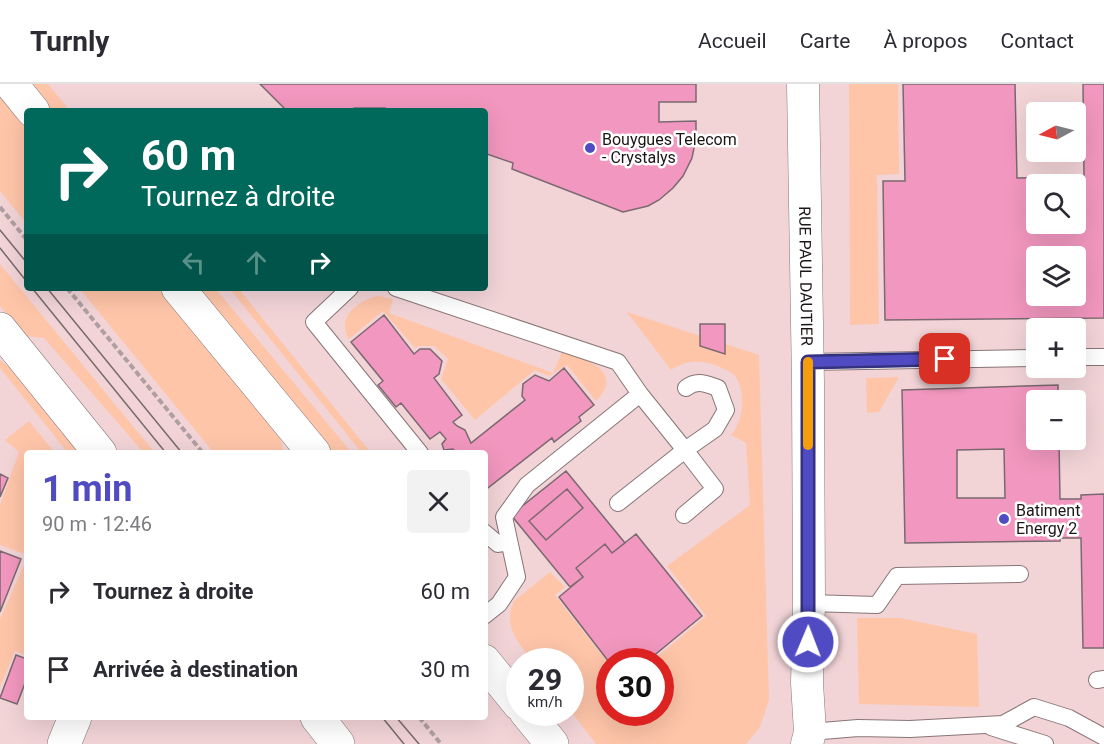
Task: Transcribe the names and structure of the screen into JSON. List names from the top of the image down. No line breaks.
{"streets":{"street":["RUE PAUL DAUTIER"]},"places":["Bouygues Telecom - Crystalys","Batiment Energy 2"],"north":"left","page":{"header":"Turnly","nav":["Accueil","Carte","À propos","Contact"],"map_buttons":["+","−"],"turn":["60 m","Tournez à droite"],"heading":["1 min","90 m · 12:46"],"list":[{"name":"Tournez à droite","value":"60 m"},{"name":"Arrivée à destination","value":"30 m"}],"speed":"29 km/h","limit":"30"}}
